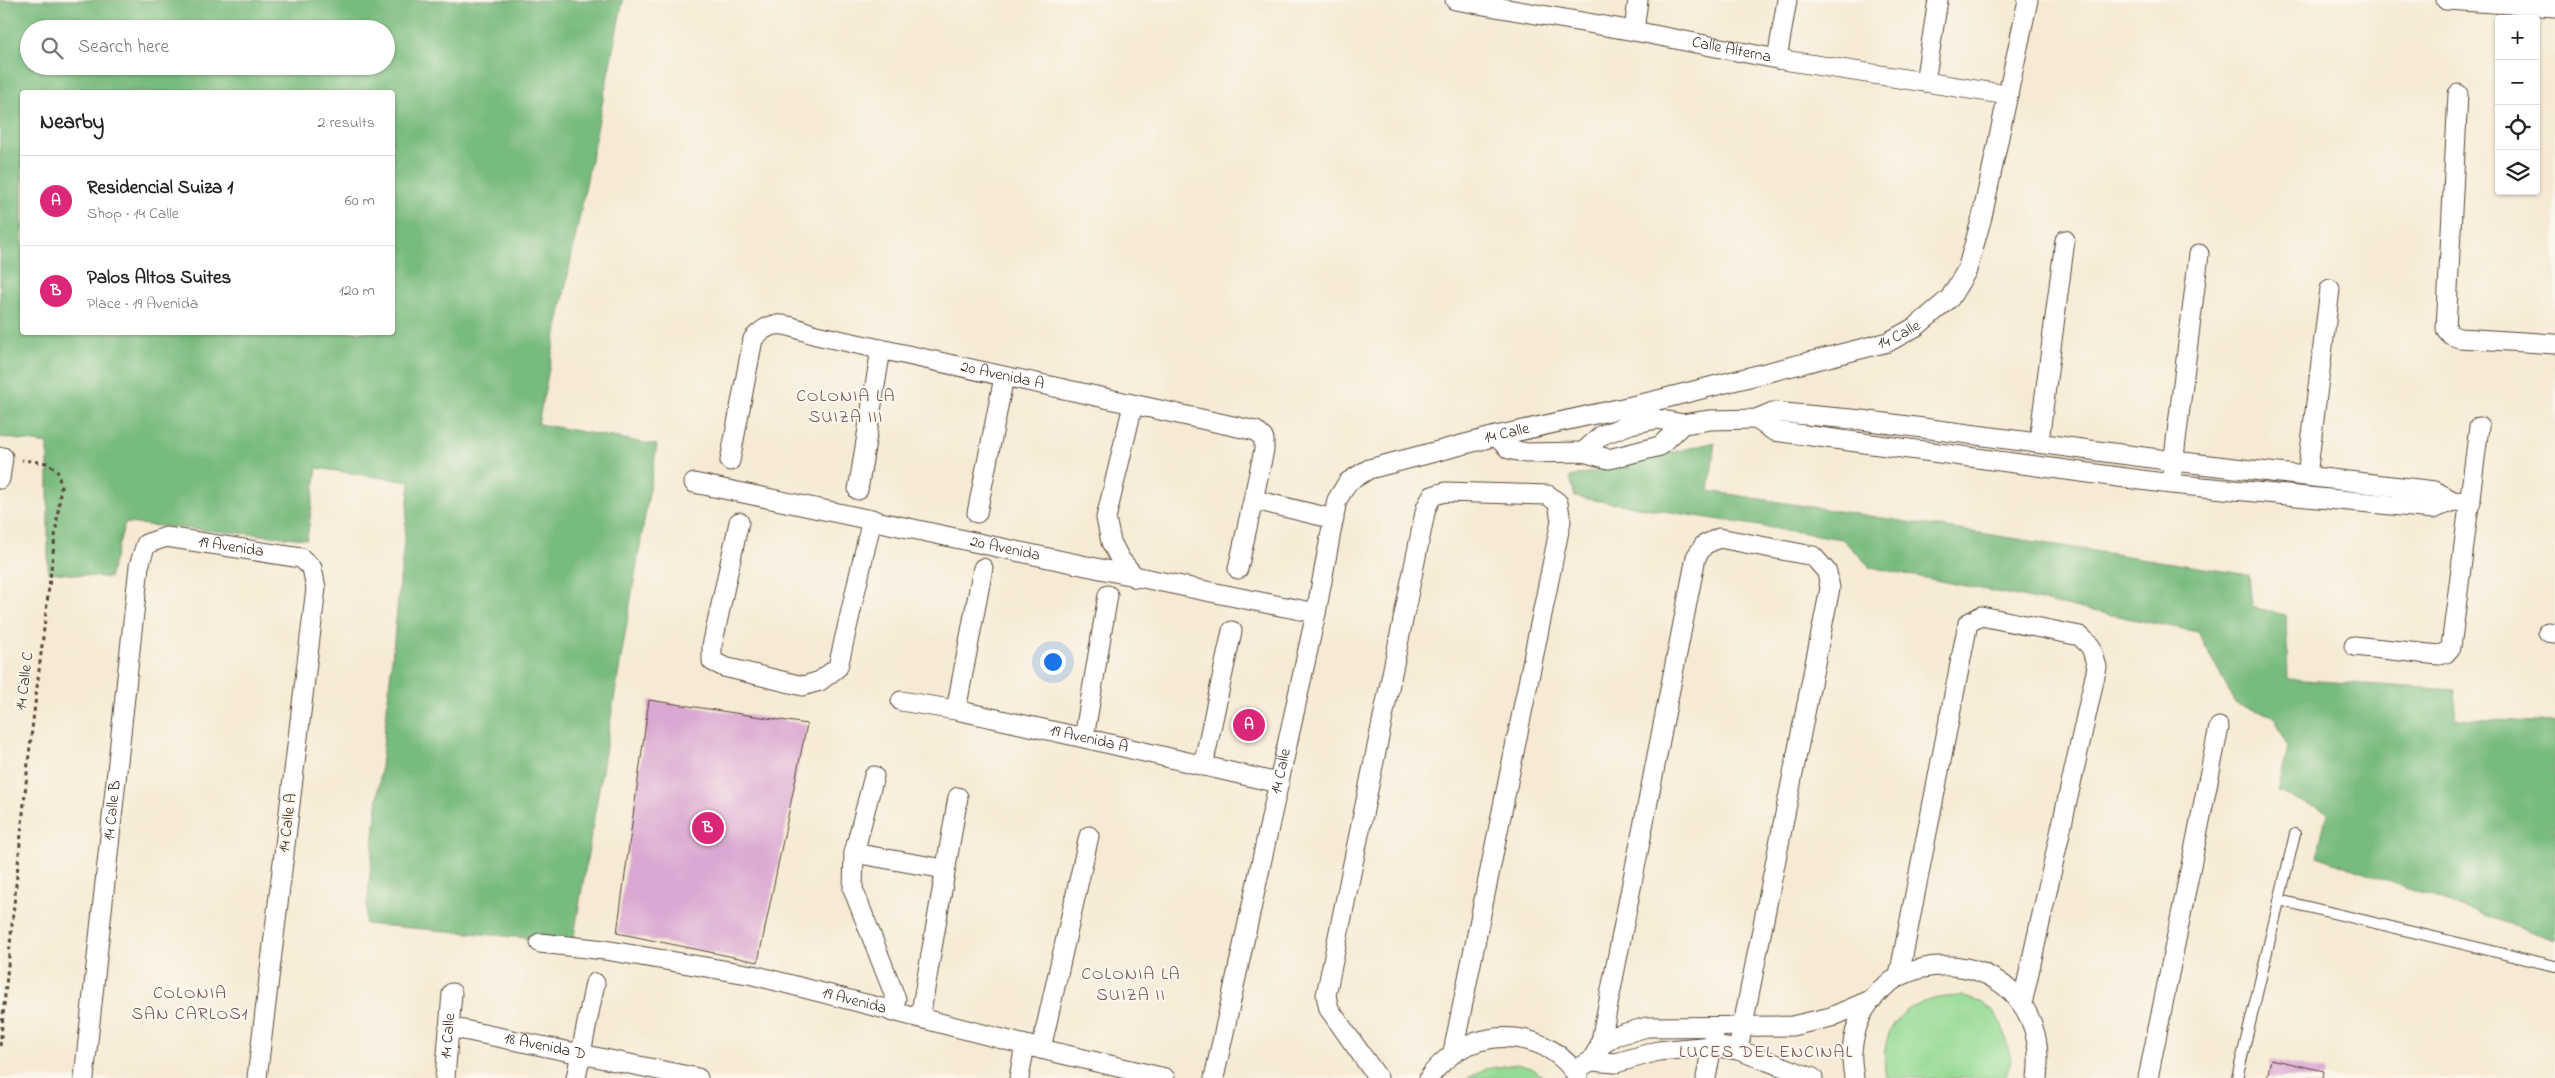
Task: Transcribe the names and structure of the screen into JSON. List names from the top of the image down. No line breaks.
{"streets":{"street":["Calle Alterna","14 Calle","20 Avenida A","19 Avenida","20 Avenida","19 Avenida A","14 Calle B","14 Calle A","18 Avenida D"],"path":["14 Calle C"]},"crossings":[["Calle Alterna","14 Calle"],["14 Calle","20 Avenida"],["14 Calle","19 Avenida A"],["14 Calle","18 Avenida D"],["19 Avenida","14 Calle B"],["19 Avenida","14 Calle A"]],"districts":["COLONIA LA SUIZA III","COLONIA LA SUIZA II","COLONIA SAN CARLOS1","LUCES DEL ENCINAL"],"page":{"map_buttons":["+","−"],"search":"Search here","heading":["Nearby","2 results"],"list":[{"mark":"A","name":"Residencial Suiza 1","note":"Shop · 14 Calle","value":"60 m"},{"mark":"B","name":"Palos Altos Suites","note":"Place · 19 Avenida","value":"120 m"}],"pins":["A","B"]}}
